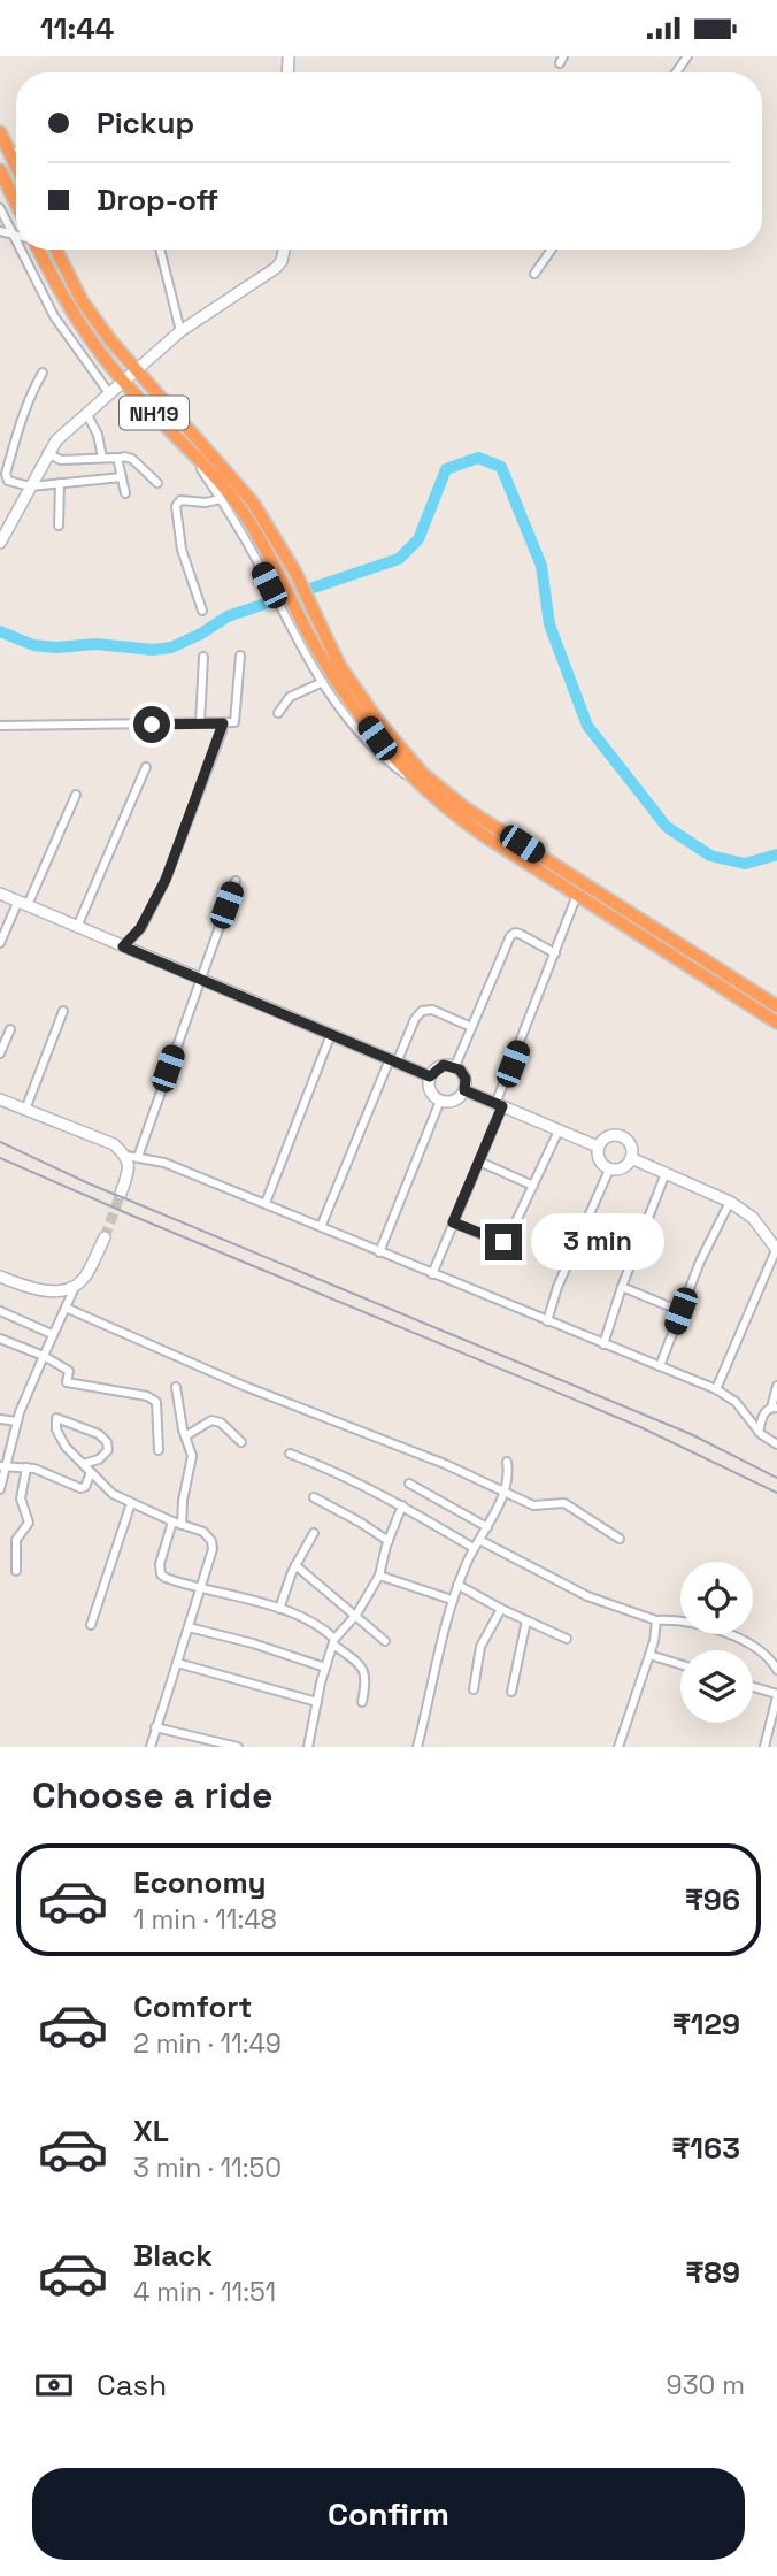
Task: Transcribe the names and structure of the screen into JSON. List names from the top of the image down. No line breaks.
{"streets":{"highway":["NH19"]},"page":{"status":"11:44","banner":["Pickup","Drop-off"],"bubble":"3 min","heading":"Choose a ride","list":[{"name":"Economy","note":"1 min · 11:48","value":"₹96"},{"name":"Comfort","note":"2 min · 11:49","value":"₹129"},{"name":"XL","note":"3 min · 11:50","value":"₹163"},{"name":"Black","note":"4 min · 11:51","value":"₹89"}],"pay":["Cash","930 m"],"buttons":"Confirm"}}
